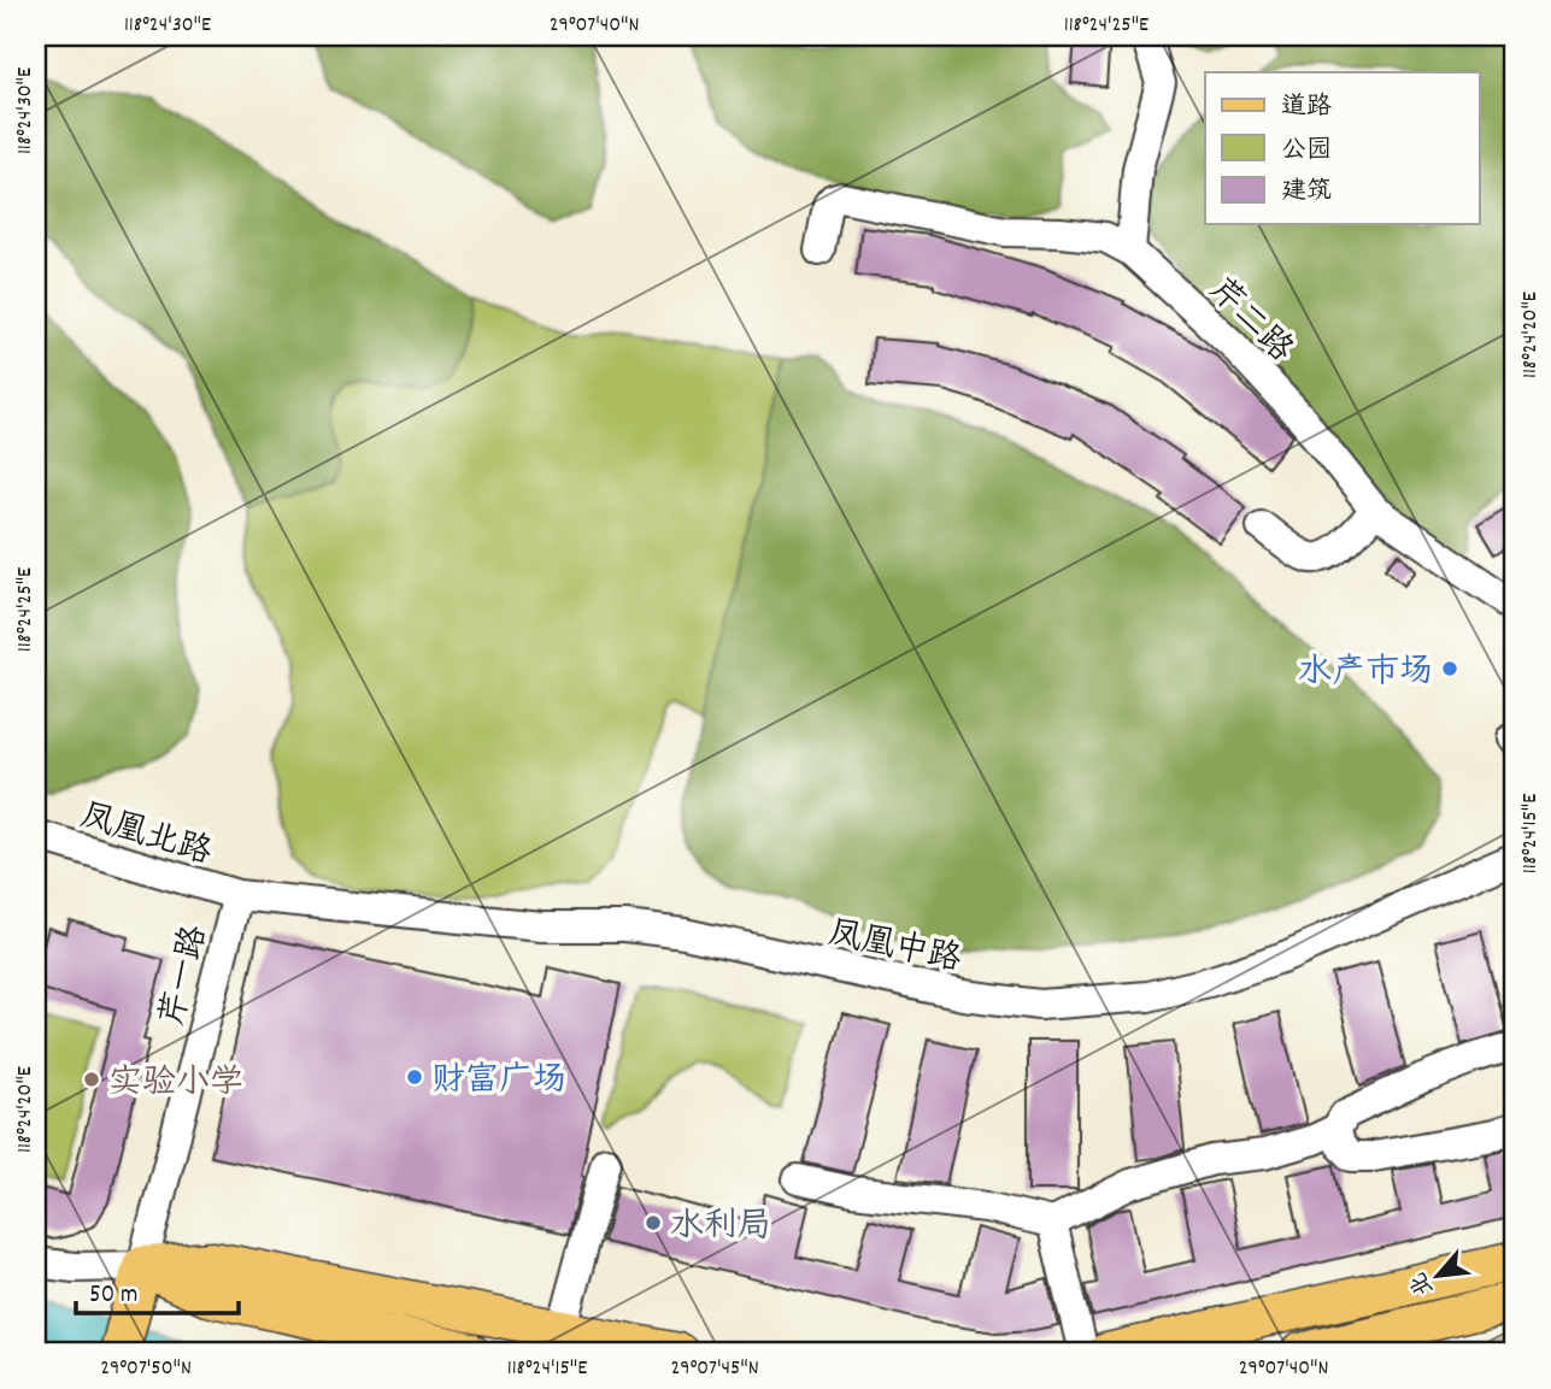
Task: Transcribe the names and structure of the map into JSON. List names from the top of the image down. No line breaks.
{"streets":{"street":["芹二路","凤凰北路","凤凰中路","芹一路"]},"crossings":[["凤凰北路","凤凰中路"],["凤凰北路","芹一路"],["凤凰中路","芹一路"]],"places":["水产市场","财富广场","实验小学","水利局"],"legend":["道路","公园","建筑"],"scale_bar":"50 m","north":"bottom left","coordinates":["118°24'30\"E","29°07'40\"N","118°24'25\"E","118°24'20\"E","118°24'15\"E","29°07'50\"N","29°07'45\"N"]}
